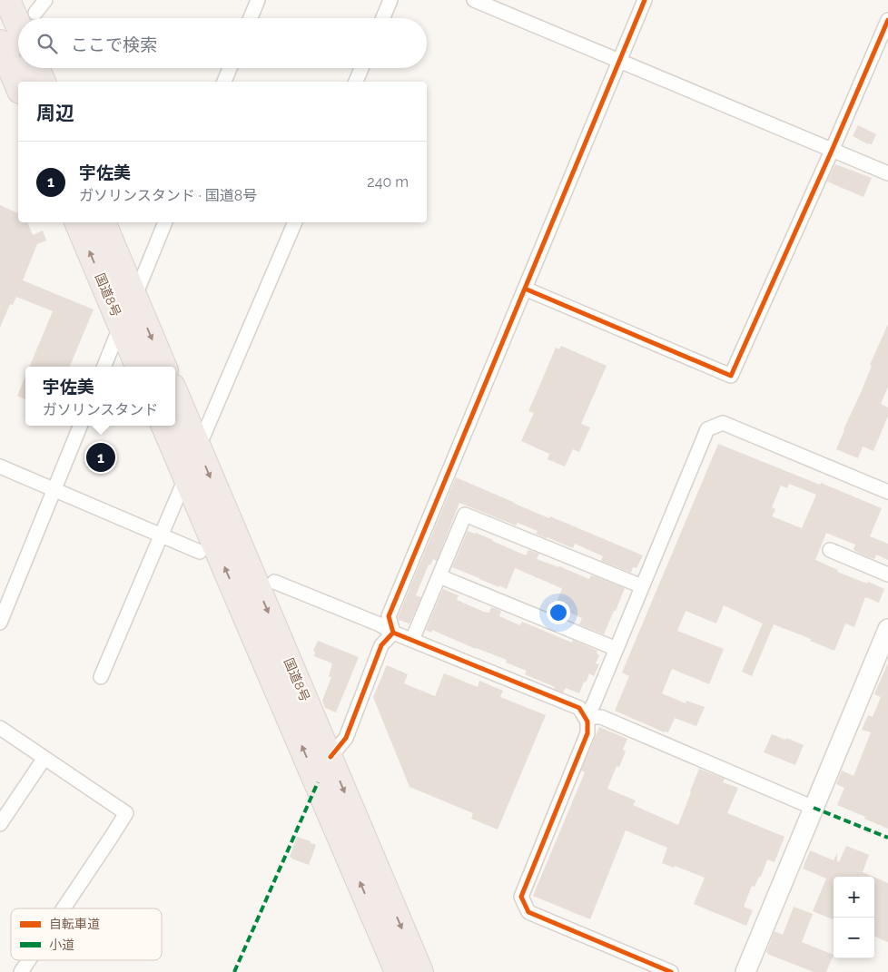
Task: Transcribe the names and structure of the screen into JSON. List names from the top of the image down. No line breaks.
{"streets":{"highway":["国道8号"]},"legend":["自転車道","小道"],"page":{"search":"ここで検索","heading":"周辺","list":[{"mark":"1","name":"宇佐美","note":"ガソリンスタンド · 国道8号","value":"240 m"}],"popup":["宇佐美","ガソリンスタンド"],"pins":"1","map_buttons":["+","−"]}}
